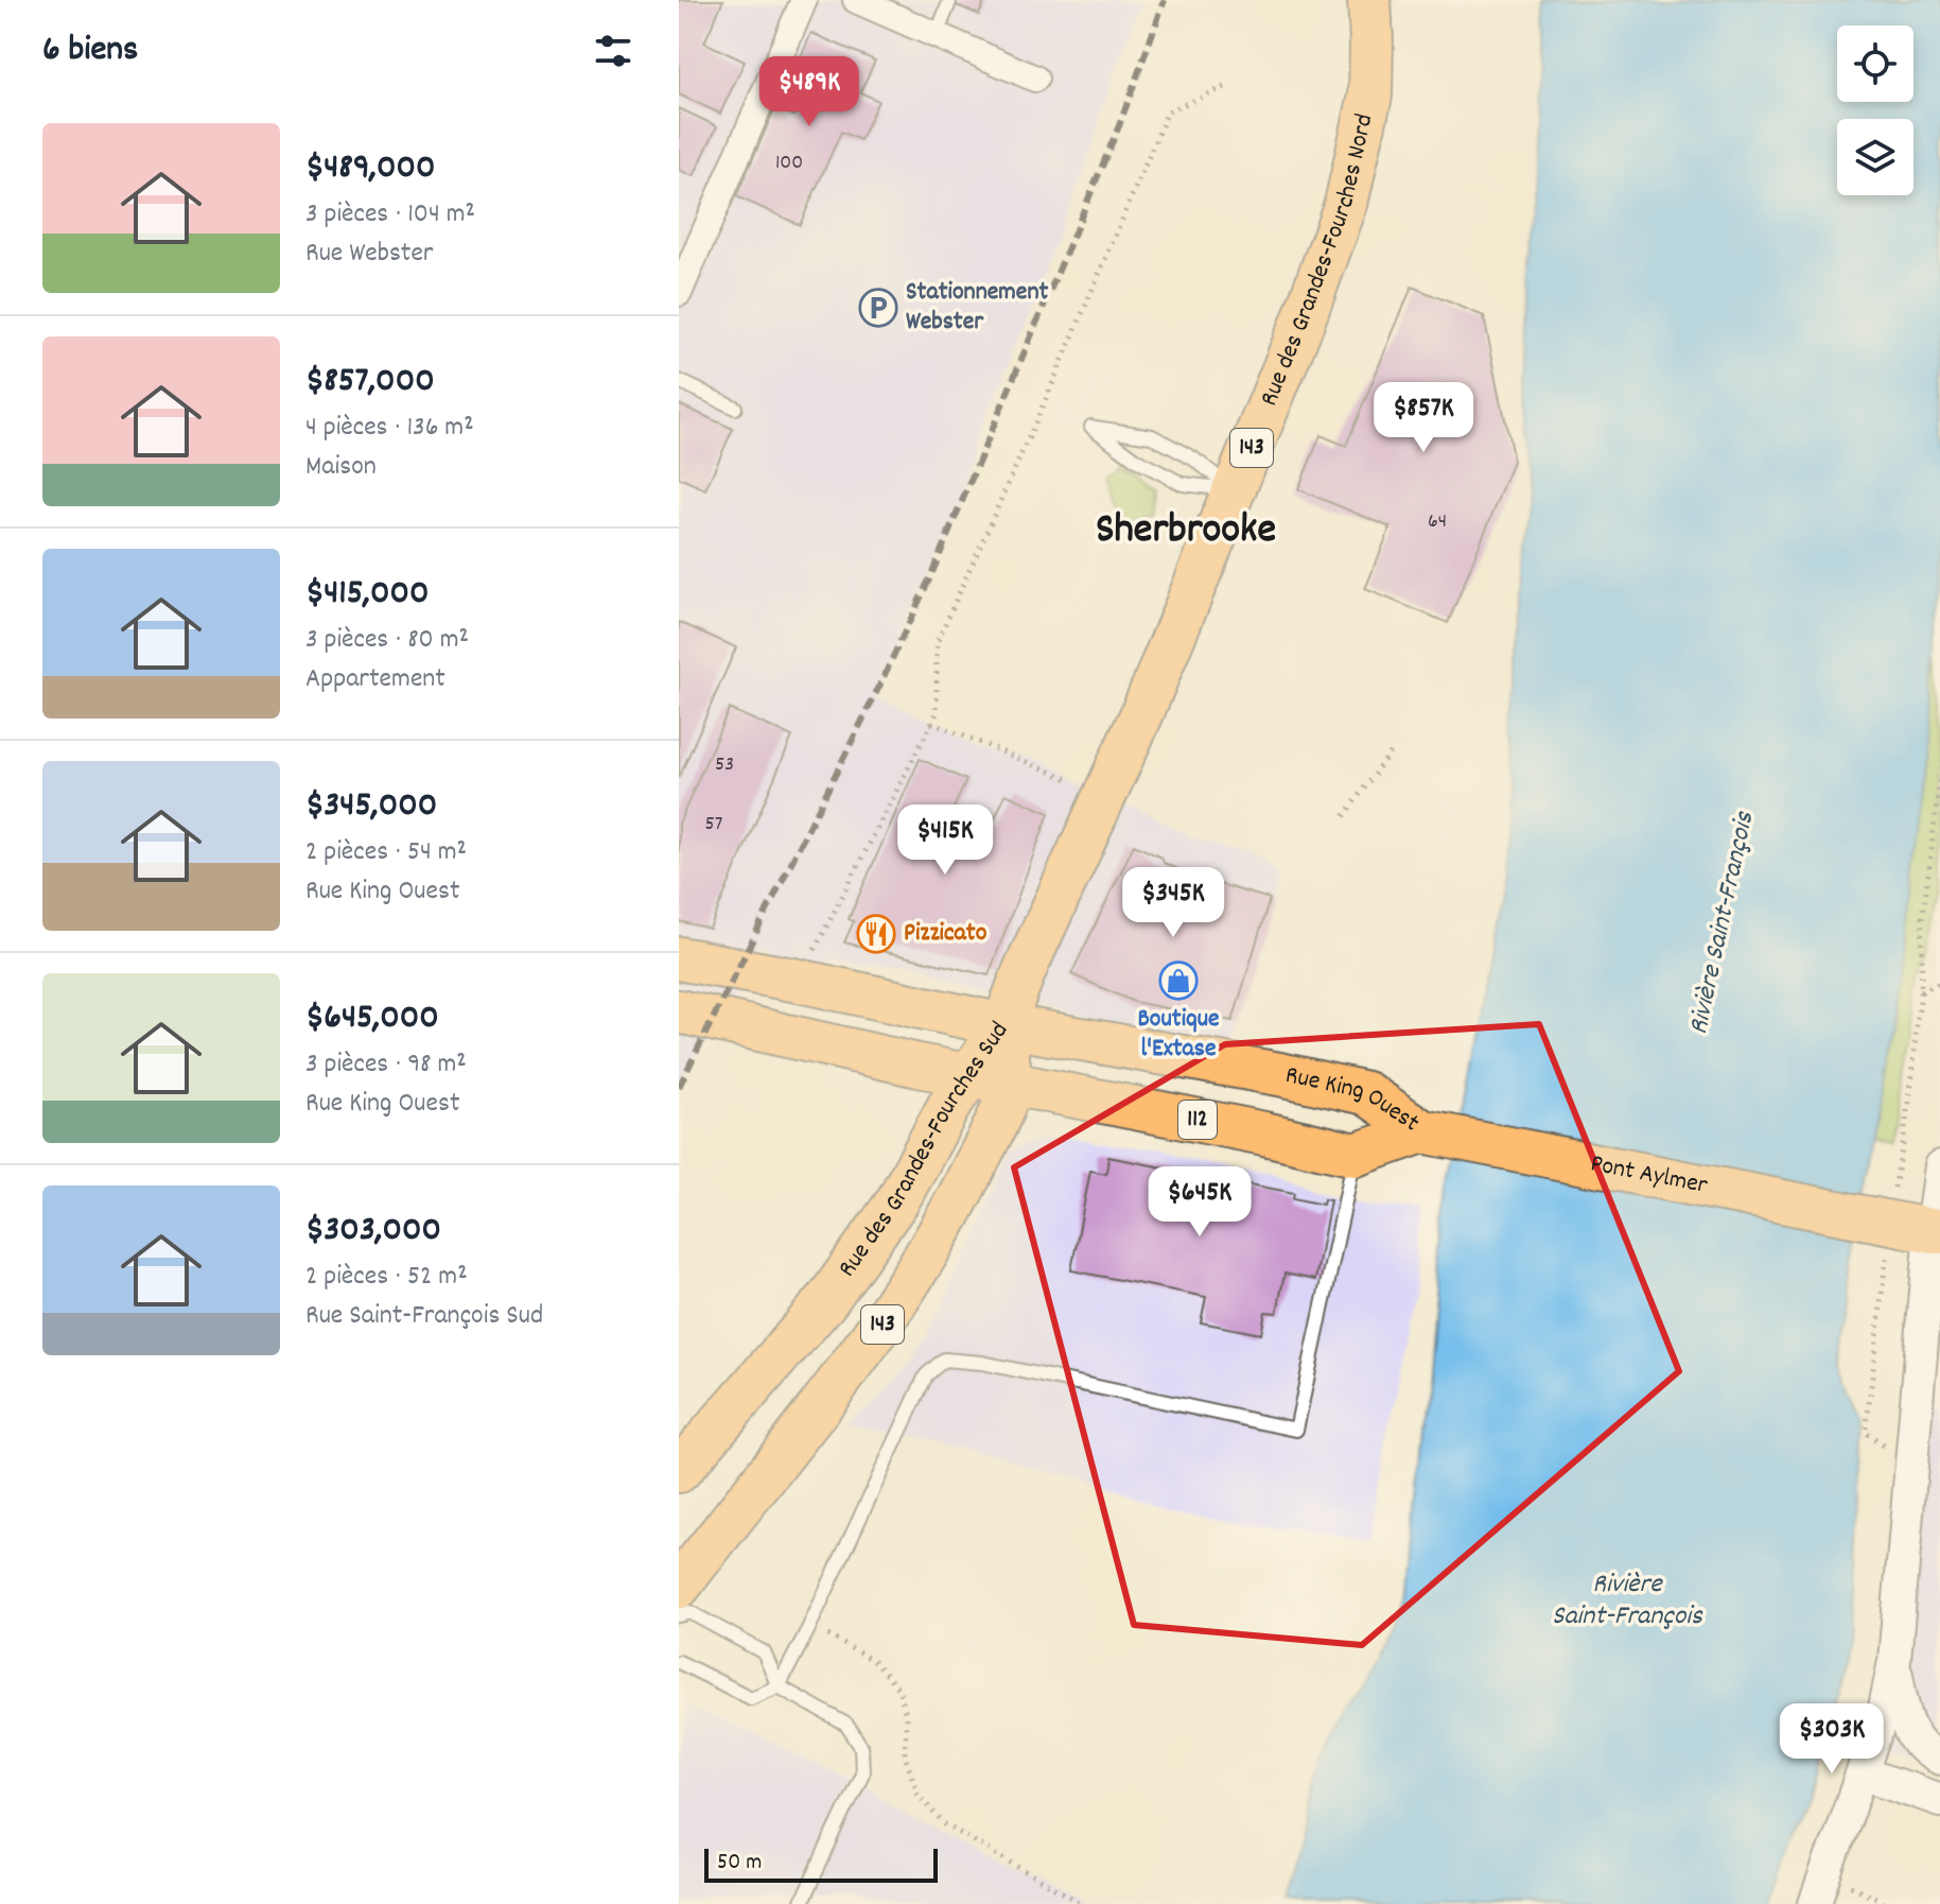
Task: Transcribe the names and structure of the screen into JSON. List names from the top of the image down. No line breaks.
{"streets":{"main road":["Rue des Grandes-Fourches Nord","143","Rue King Ouest","112","Rue des Grandes-Fourches Sud","Pont Aylmer"]},"crossings":[["Rue des Grandes-Fourches Nord","Rue King Ouest"],["Rue des Grandes-Fourches Nord","Rue des Grandes-Fourches Sud"],["Rue King Ouest","Rue des Grandes-Fourches Sud"],["Rue King Ouest","Pont Aylmer"]],"districts":["Sherbrooke"],"water":["Rivière Saint-François"],"places":{"parking":["Stationnement Webster"],"restaurant":["Pizzicato"],"shop":["Boutique l'Extase"]},"house_numbers":["100","64","53","57"],"scale_bar":"50 m","page":{"heading":"6 biens","price":["$489K","$857K","$415K","$345K","$645K","$303K"],"list":[{"name":"$489,000","note":"3 pièces · 104 m² · Rue Webster"},{"name":"$857,000","note":"4 pièces · 136 m² · Maison"},{"name":"$415,000","note":"3 pièces · 80 m² · Appartement"},{"name":"$345,000","note":"2 pièces · 54 m² · Rue King Ouest"},{"name":"$645,000","note":"3 pièces · 98 m² · Rue King Ouest"},{"name":"$303,000","note":"2 pièces · 52 m² · Rue Saint-François Sud"}],"scale":"50 m"}}
